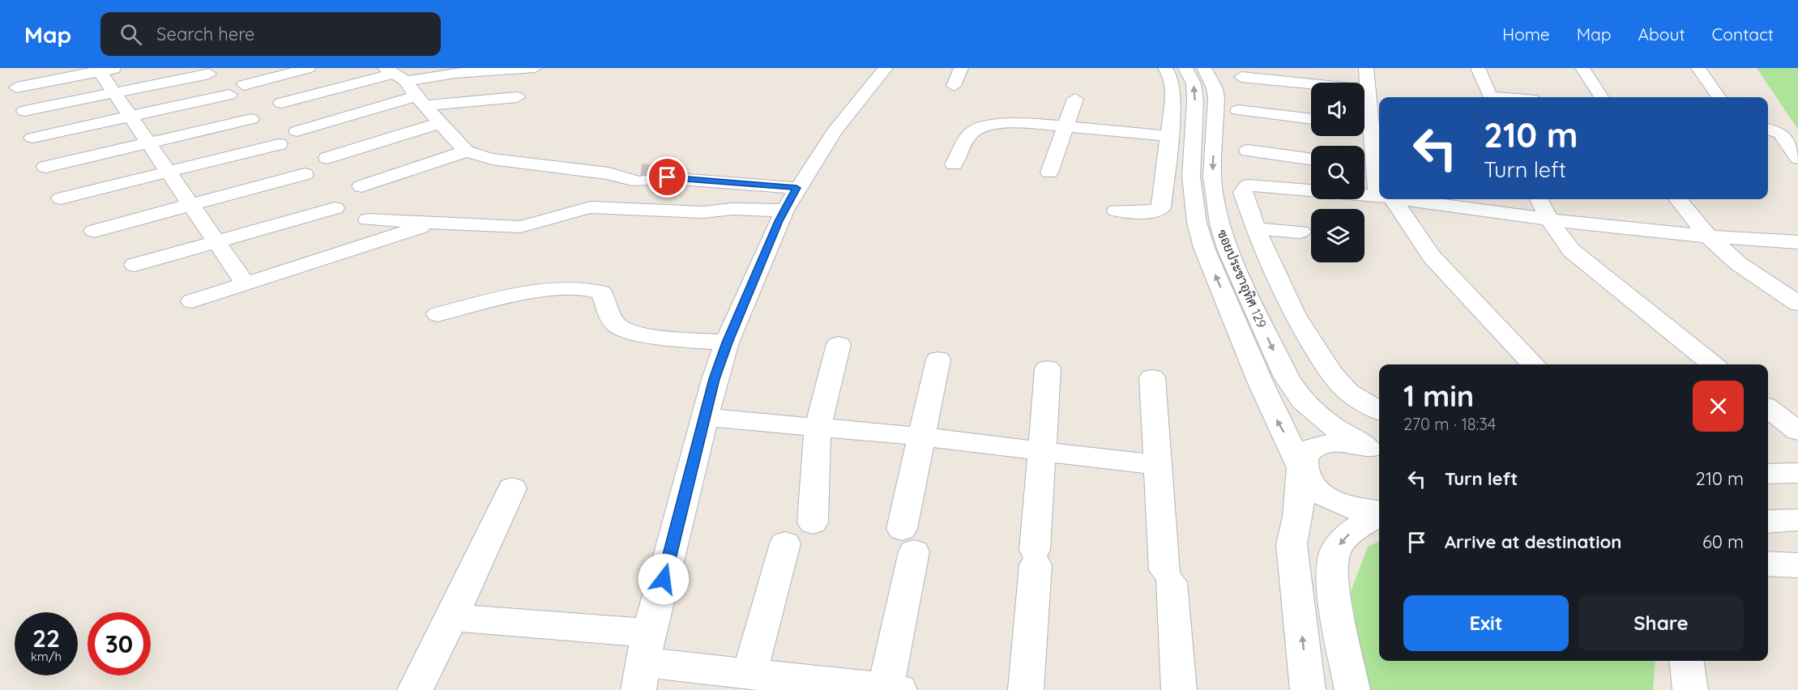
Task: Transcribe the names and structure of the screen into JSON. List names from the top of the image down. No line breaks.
{"streets":{"street":["ซอยประชาอุทิศ 129"]},"page":{"header":"Map","search":"Search here","nav":["Home","Map","About","Contact"],"turn":["210 m","Turn left"],"heading":["1 min","270 m · 18:34"],"list":[{"name":"Turn left","value":"210 m"},{"name":"Arrive at destination","value":"60 m"}],"buttons":["Exit","Share"],"speed":"22 km/h","limit":"30"}}
